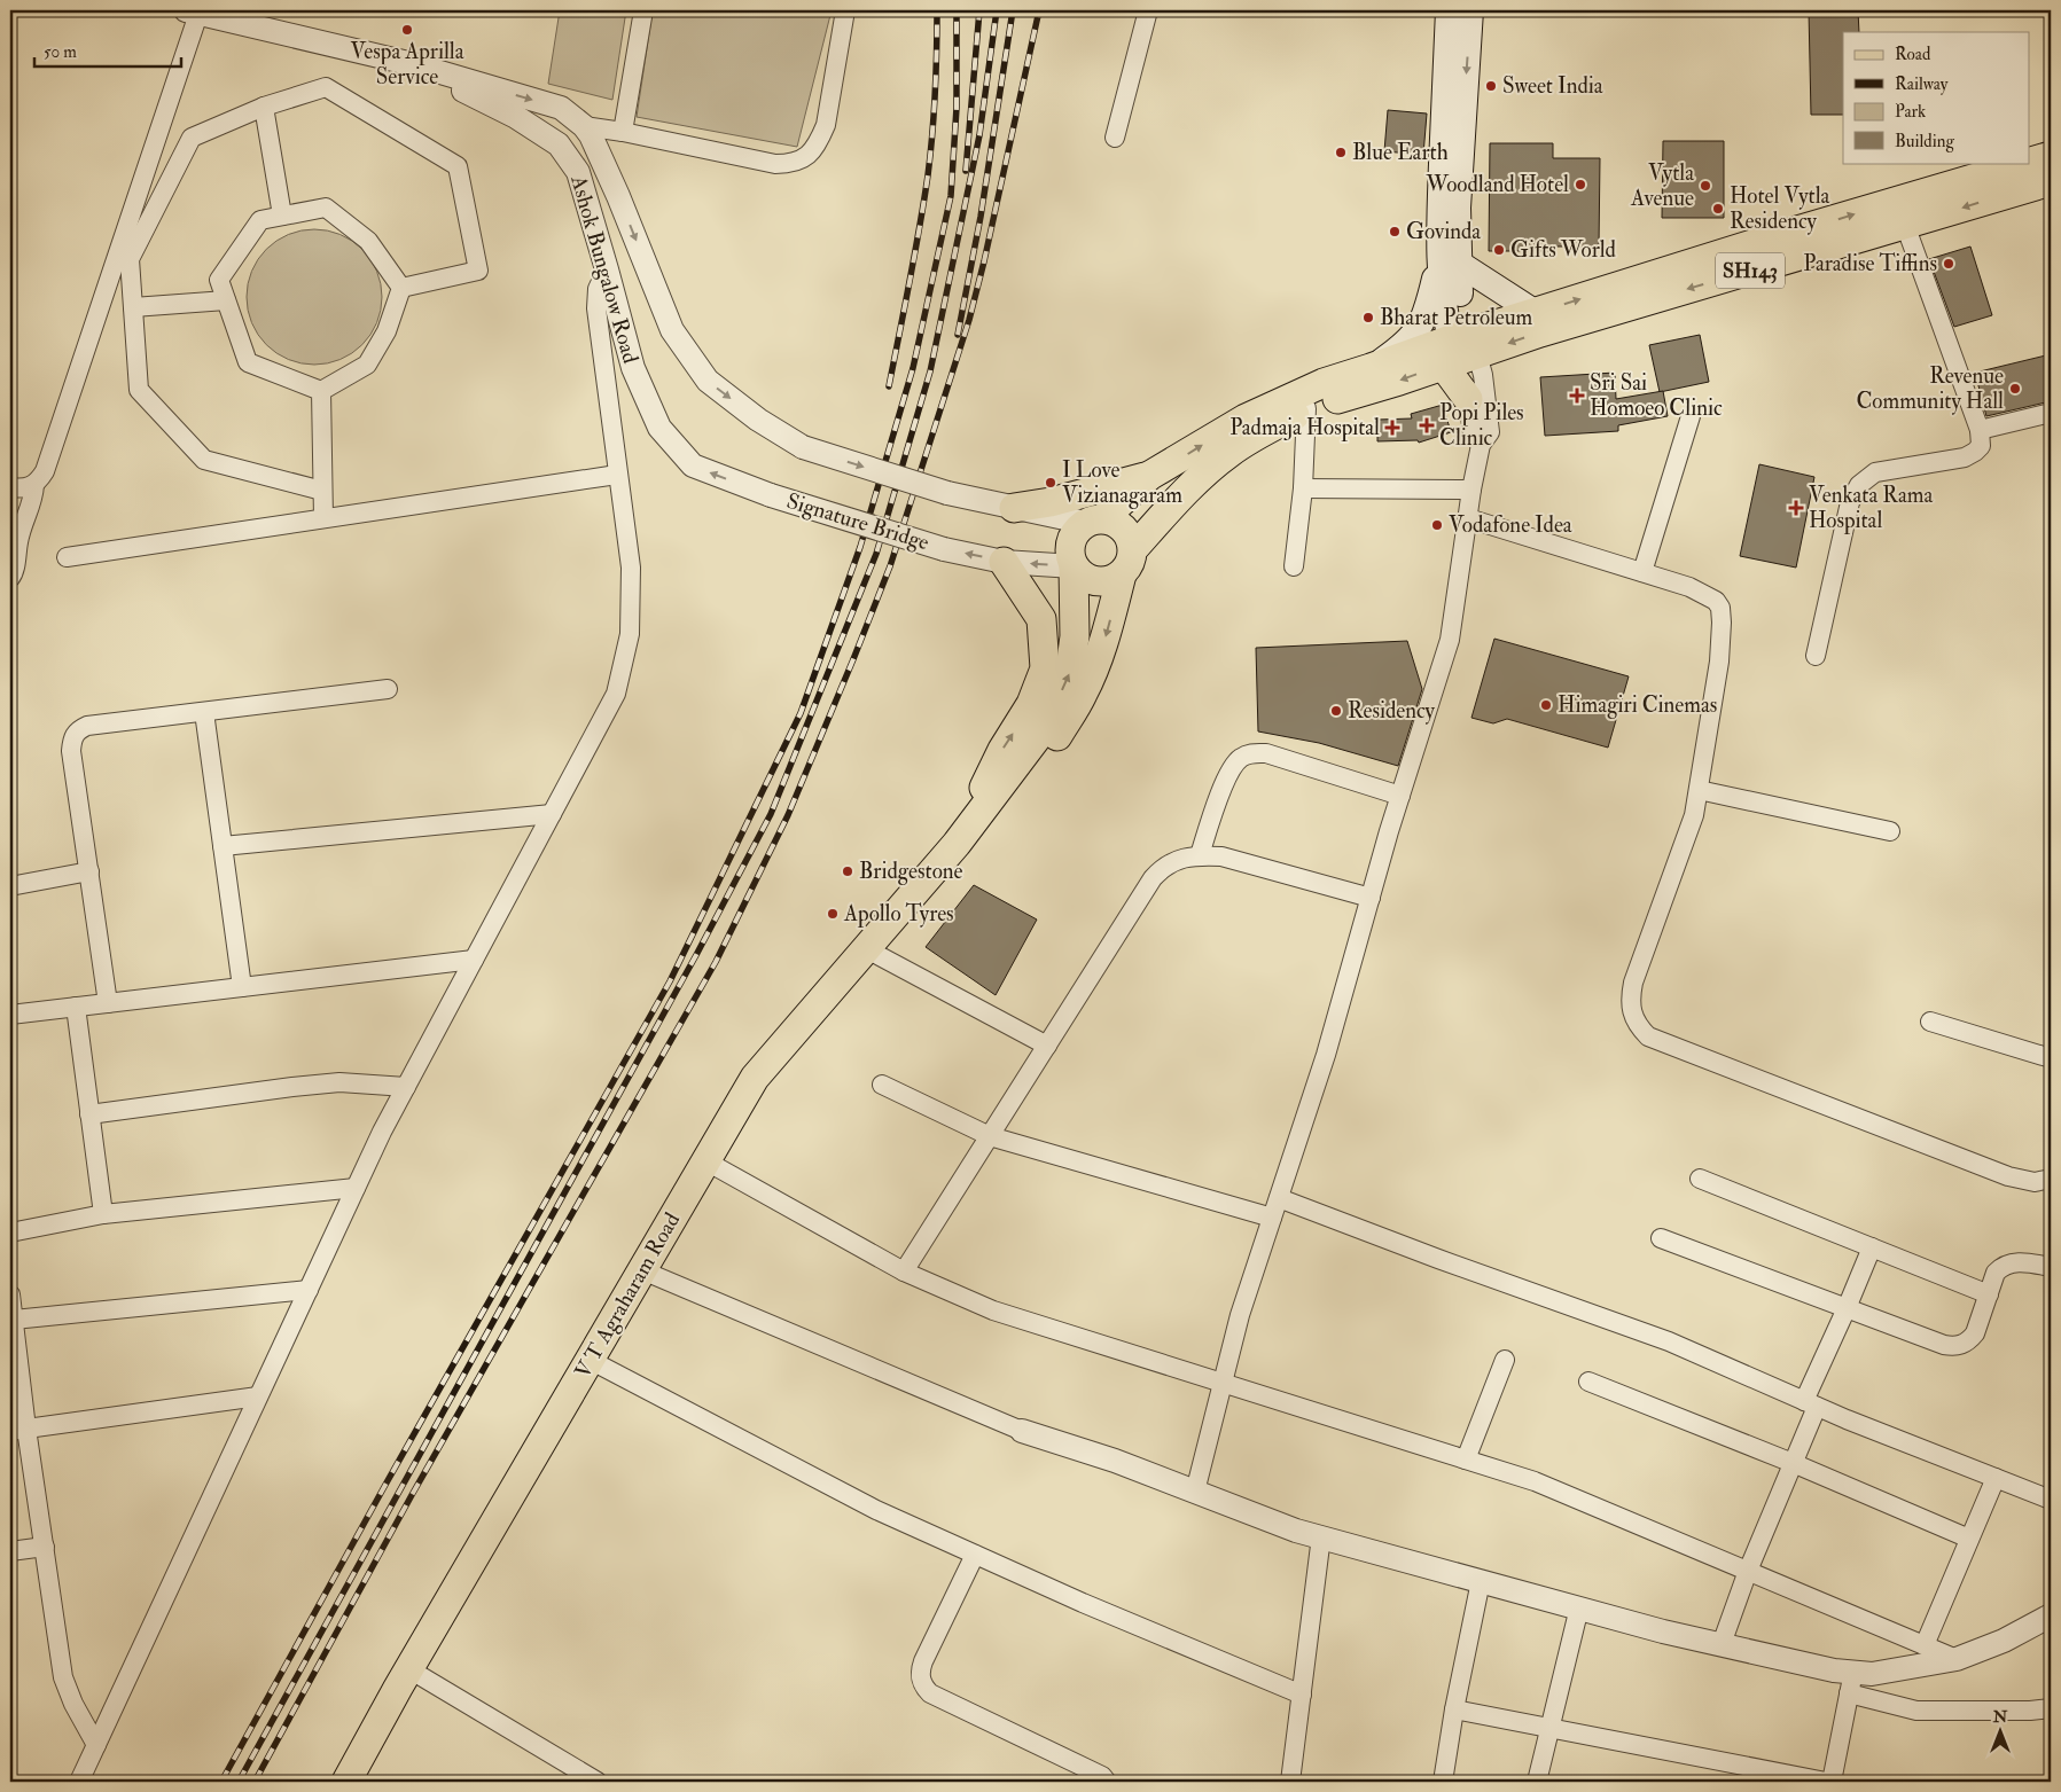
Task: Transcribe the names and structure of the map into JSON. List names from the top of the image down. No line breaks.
{"streets":{"main road":["SH143","V T Agraharam Road"],"street":["Ashok Bungalow Road","Signature Bridge"]},"crossings":[["Ashok Bungalow Road","SH143"],["Ashok Bungalow Road","Signature Bridge"],["SH143","Signature Bridge"]],"one_way":["Signature Bridge"],"places":{"other":["Vespa Aprilla Service","Sweet India","Blue Earth","Woodland Hotel","Vytla Avenue","Hotel Vytla Residency","Govinda","Gifts World","Paradise Tiffins","Bharat Petroleum","Revenue Community Hall","I Love Vizianagaram","Vodafone Idea","Himagiri Cinemas","Residency","Bridgestone","Apollo Tyres"],"health":["Sri Sai Homoeo Clinic","Popi Piles Clinic","Padmaja Hospital","Venkata Rama Hospital"]},"legend":["Road","Railway","Park","Building"],"scale_bar":"50 m","north":"top"}
